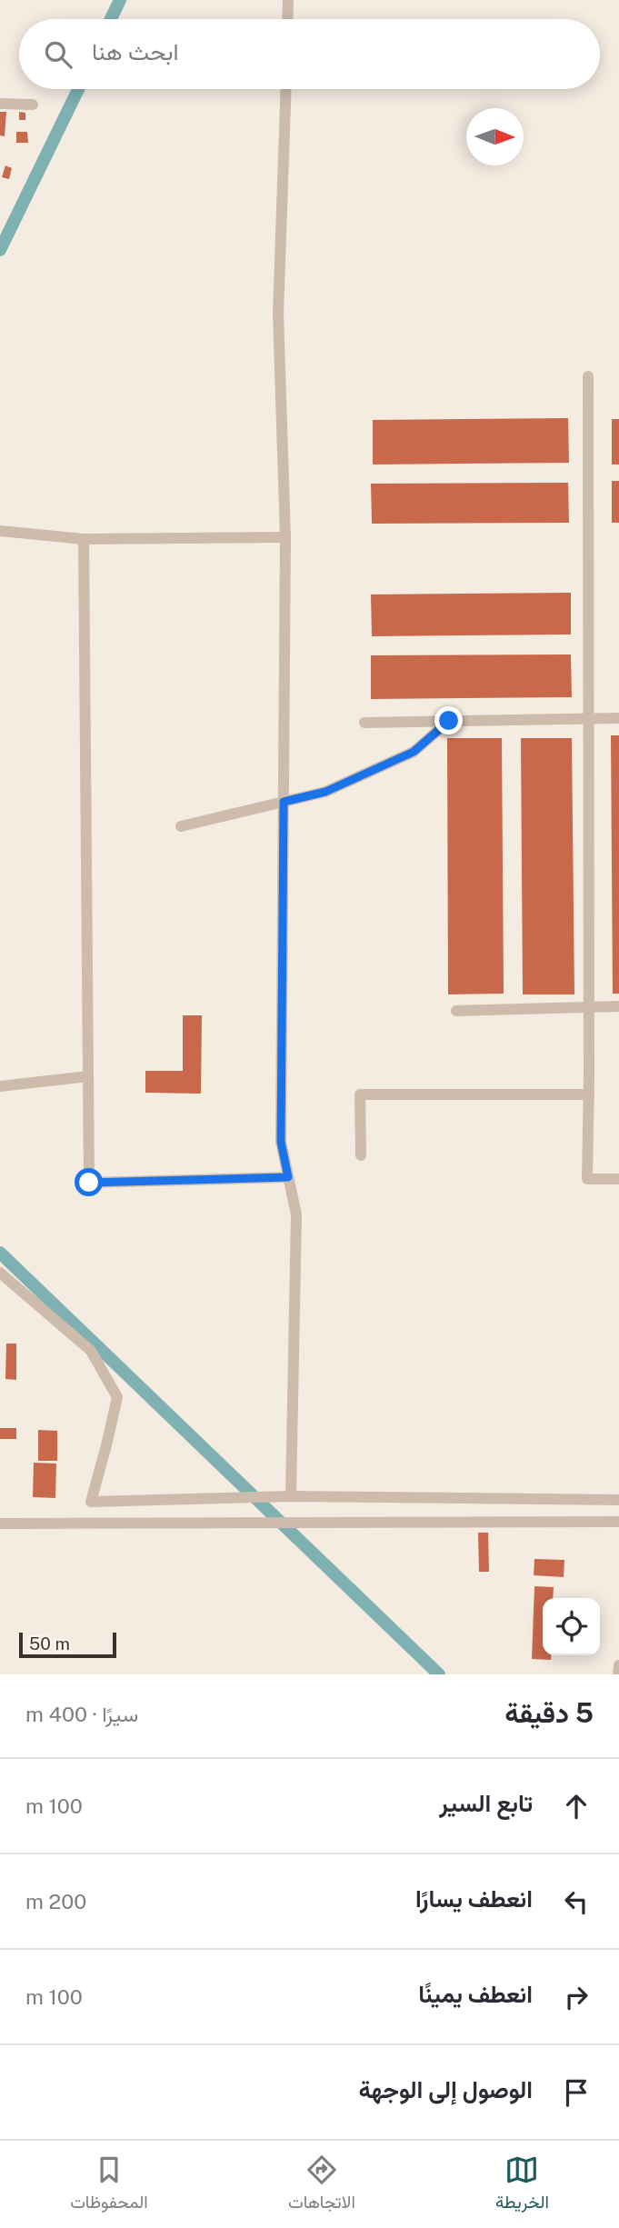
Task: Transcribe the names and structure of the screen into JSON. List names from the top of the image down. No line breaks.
{"scale_bar":"50 m","north":"right","page":{"search":"ابحث هنا","scale":"50 m","heading":["5 دقيقة","سيرًا · 400 m"],"list":[["تابع السير","100 m"],["انعطف يسارًا","200 m"],["انعطف يمينًا","100 m"],"الوصول إلى الوجهة"],"nav":["الخريطة","الاتجاهات","المحفوظات"]}}
